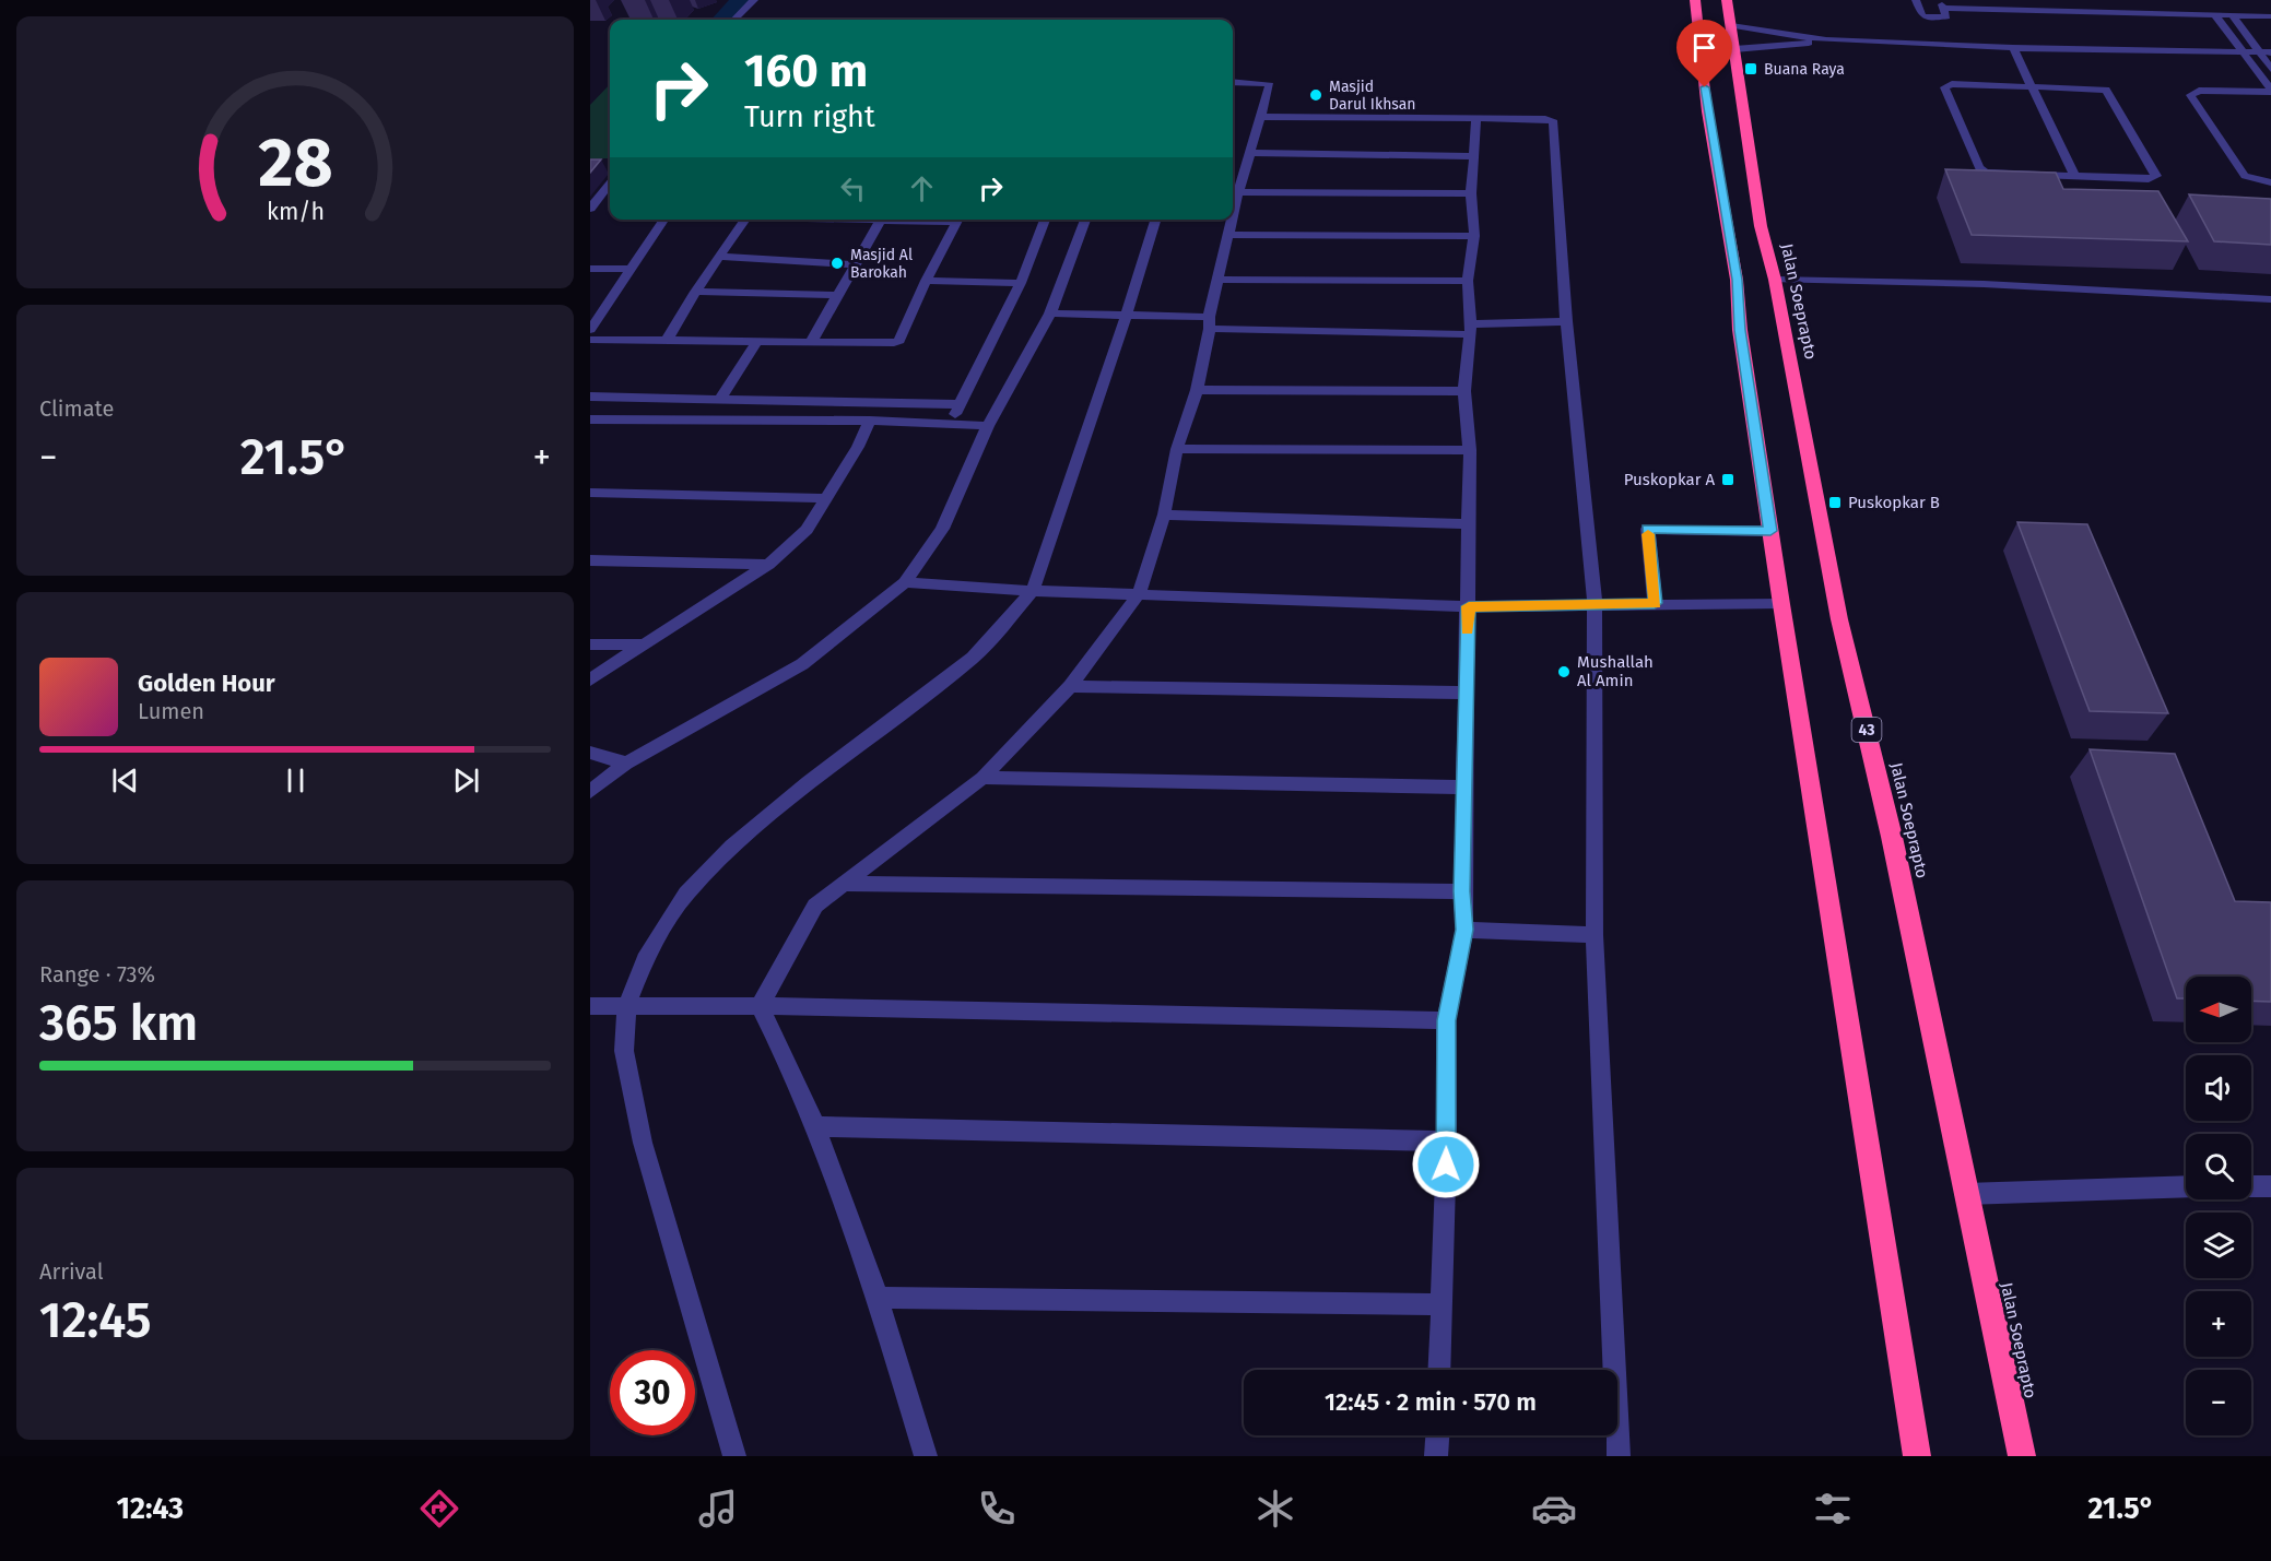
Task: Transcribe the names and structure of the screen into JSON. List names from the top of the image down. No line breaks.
{"streets":{"highway":["Jalan Soeprapto","43"]},"places":{"transit":["Buana Raya","Puskopkar A","Puskopkar B"],"other":["Masjid Darul Ikhsan","Masjid Al Barokah","Mushallah Al Amin"]},"north":"left","page":{"turn":["160 m","Turn right"],"tile":["Climate",["Range · 73%","365 km"],["Arrival","12:45"]],"heat":["−","21.5°","+"],"song":["Golden Hour","Lumen"],"map_buttons":["+","−"],"limit":"30","trip":"12:45 · 2 min · 570 m","tabs":["12:43","21.5°"],"gauge":["28","km/h"]}}
